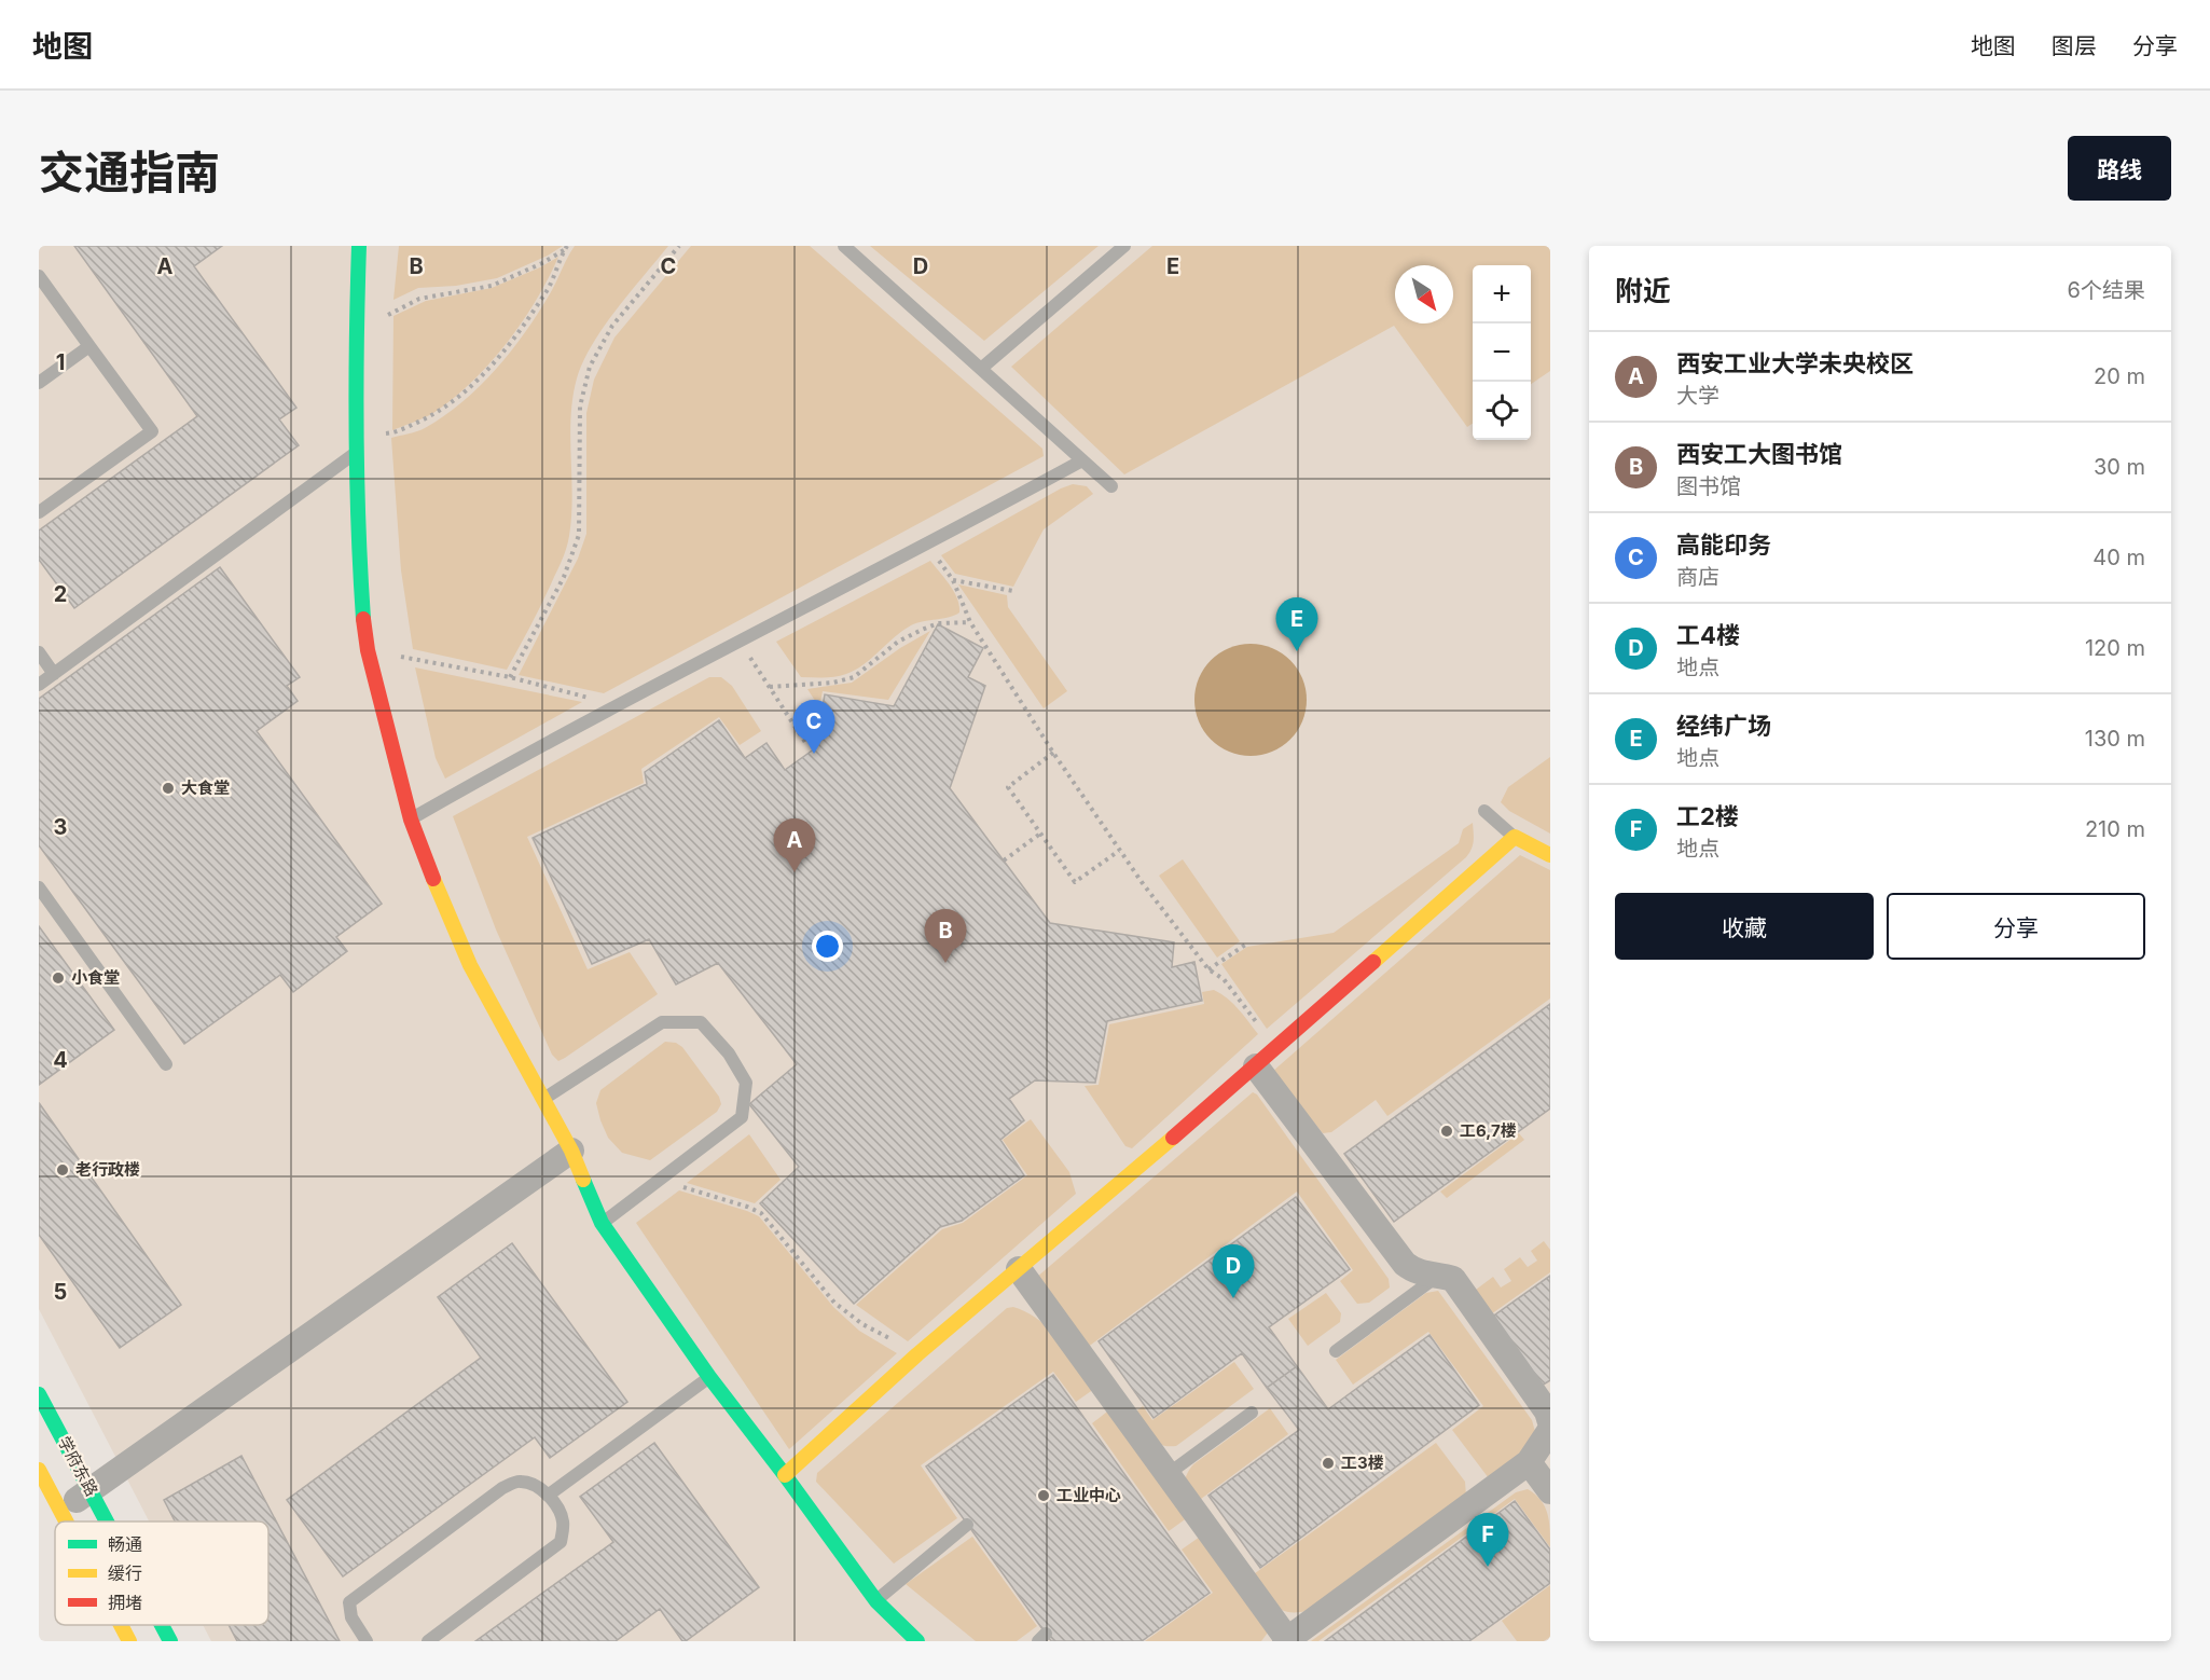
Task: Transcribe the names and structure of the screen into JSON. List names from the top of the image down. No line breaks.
{"streets":{"street":["学府东路"]},"places":["大食堂","小食堂","工6,7楼","老行政楼","工3楼","工业中心"],"legend":["畅通","缓行","拥堵"],"north":"bottom right","page":{"header":"地图","nav":["地图","图层","分享"],"title":"交通指南","buttons":["路线",["收藏","分享"]],"heading":["附近","6个结果"],"map_buttons":["+","−"],"list":[{"mark":"A","name":"西安工业大学未央校区","note":"大学","value":"20 m"},{"mark":"B","name":"西安工大图书馆","note":"图书馆","value":"30 m"},{"mark":"C","name":"高能印务","note":"商店","value":"40 m"},{"mark":"D","name":"工4楼","note":"地点","value":"120 m"},{"mark":"E","name":"经纬广场","note":"地点","value":"130 m"},{"mark":"F","name":"工2楼","note":"地点","value":"210 m"}],"pins":["E","C","A","B","D","F"]},"grid":{"columns":["A","B","C","D","E"],"rows":["1","2","3","4","5"]}}
